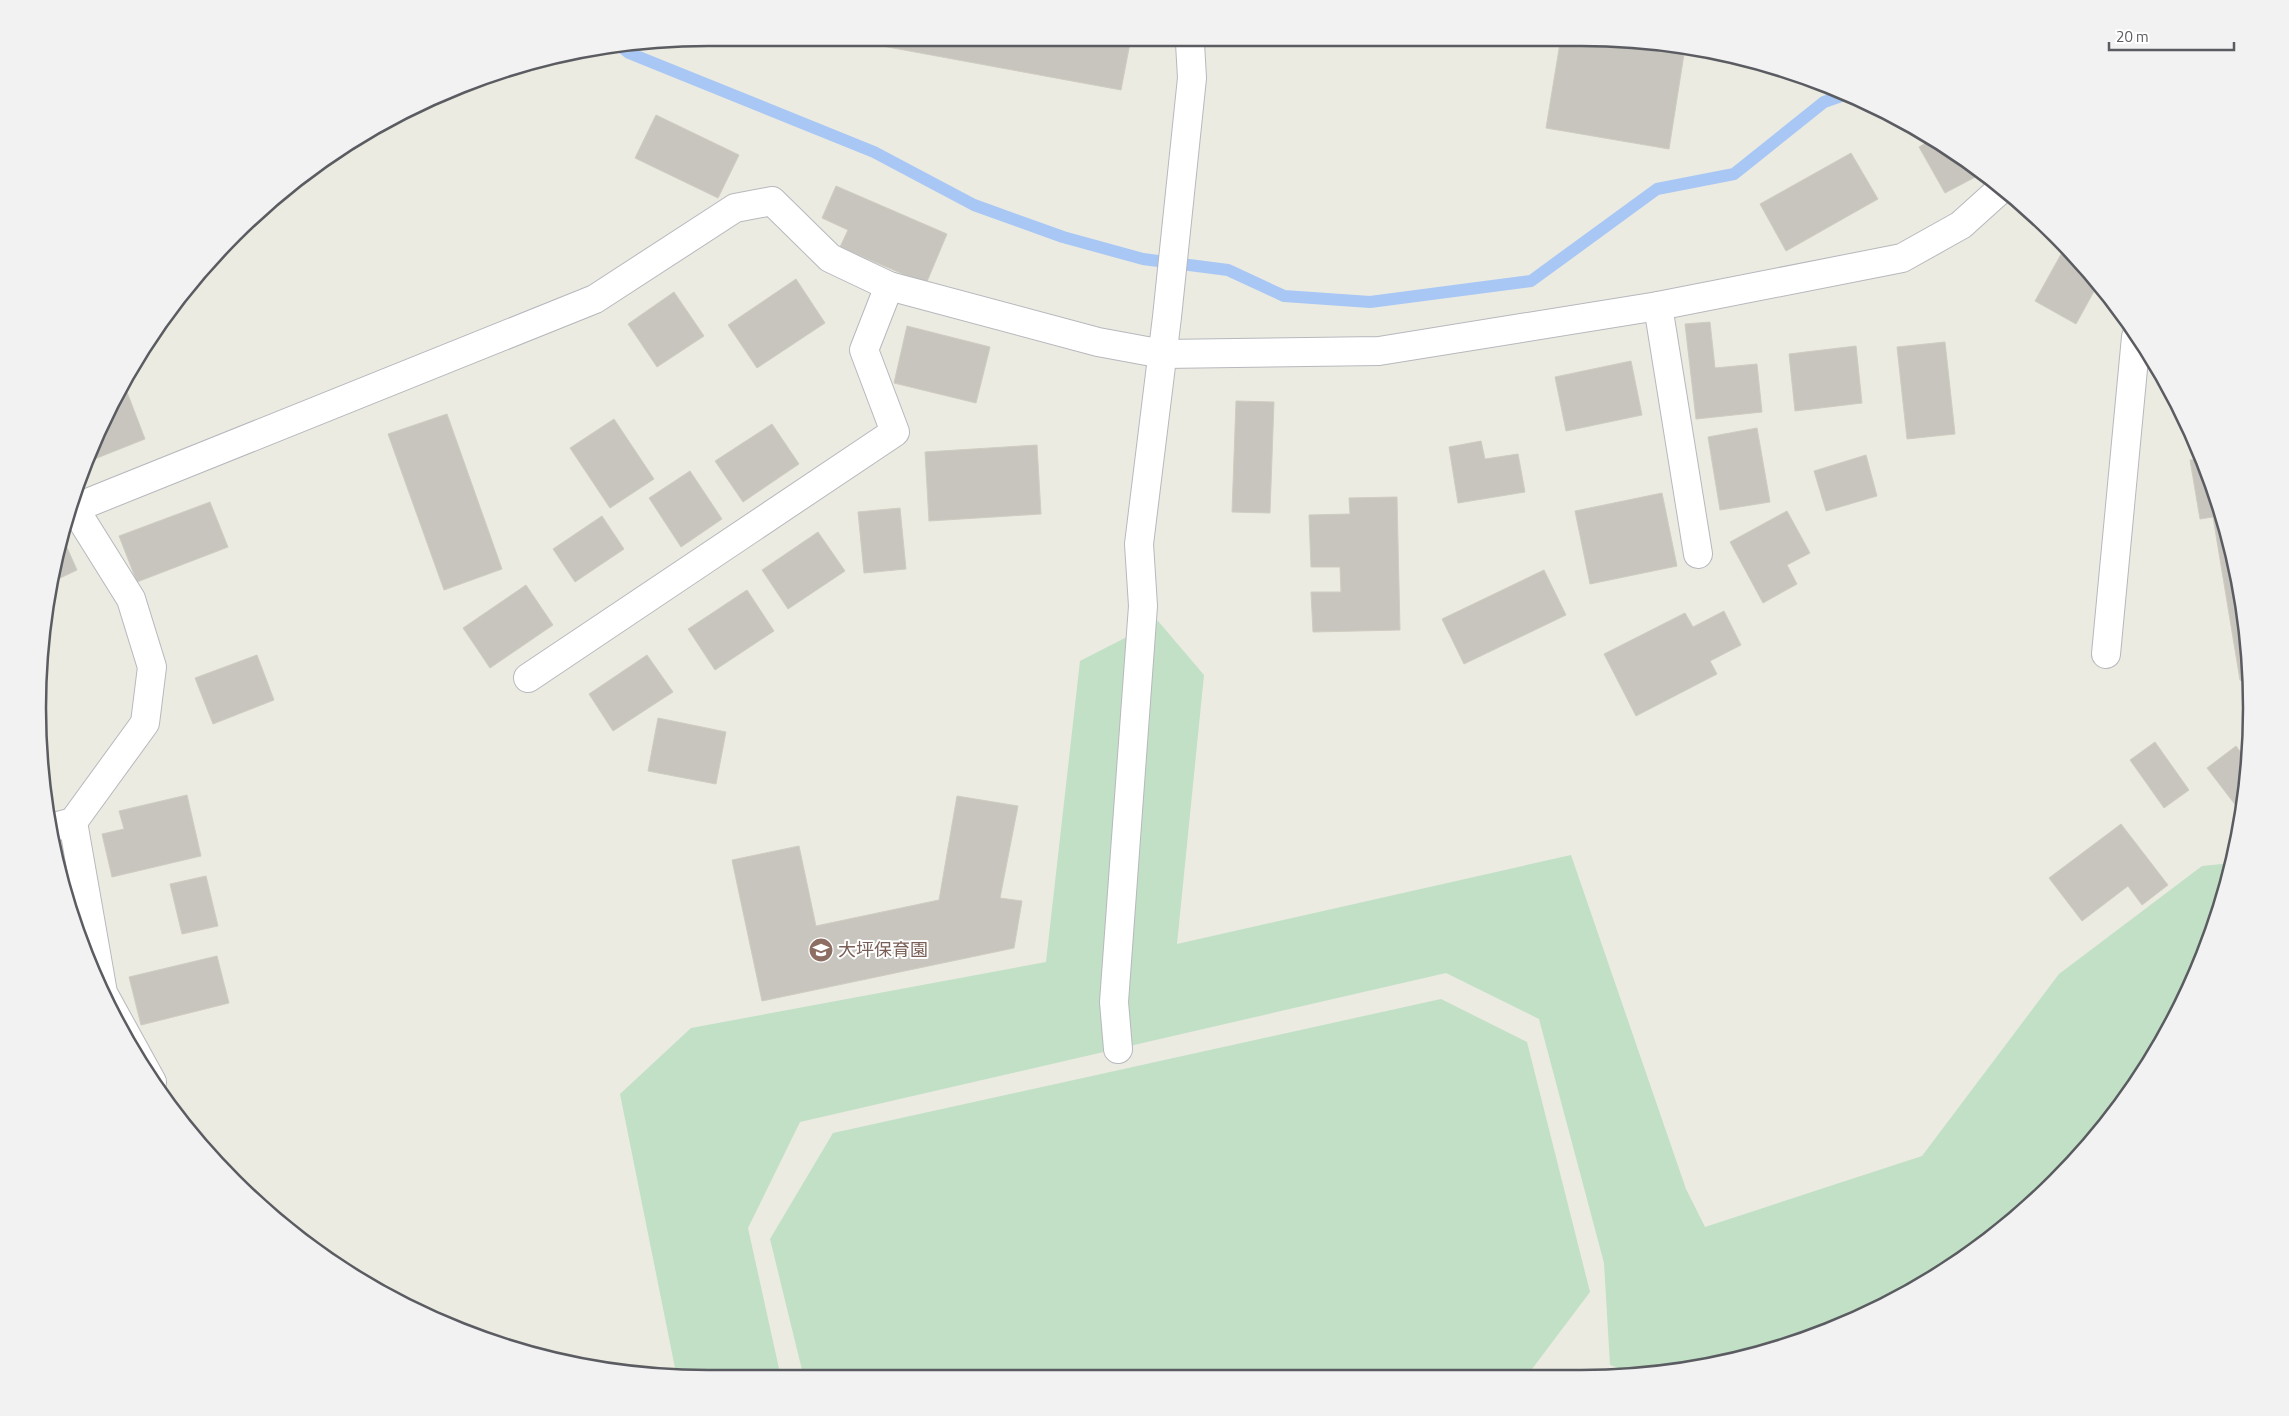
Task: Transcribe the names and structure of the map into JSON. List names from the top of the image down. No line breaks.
{"places":{"school or university":["大坪保育園"]},"scale_bar":"20 m"}
